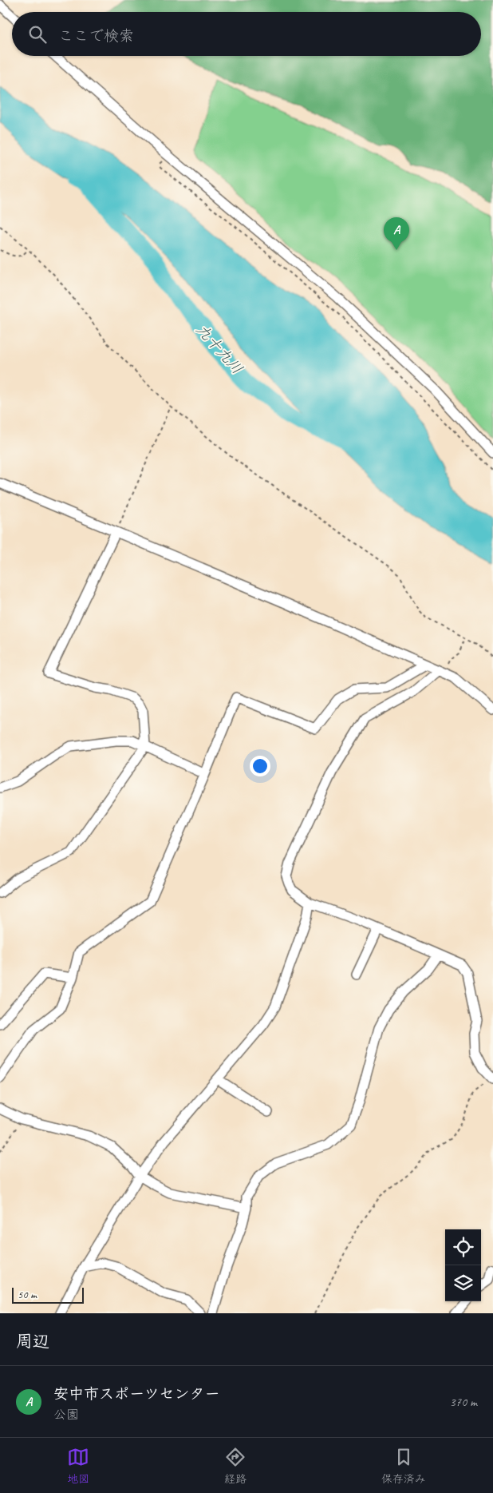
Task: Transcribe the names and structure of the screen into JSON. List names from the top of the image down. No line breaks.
{"water":["九十九川"],"scale_bar":"50 m","page":{"search":"ここで検索","pins":"A","scale":"50 m","heading":"周辺","list":[{"mark":"A","name":"安中市スポーツセンター","note":"公園","value":"370 m"}],"nav":["地図","経路","保存済み"]}}
